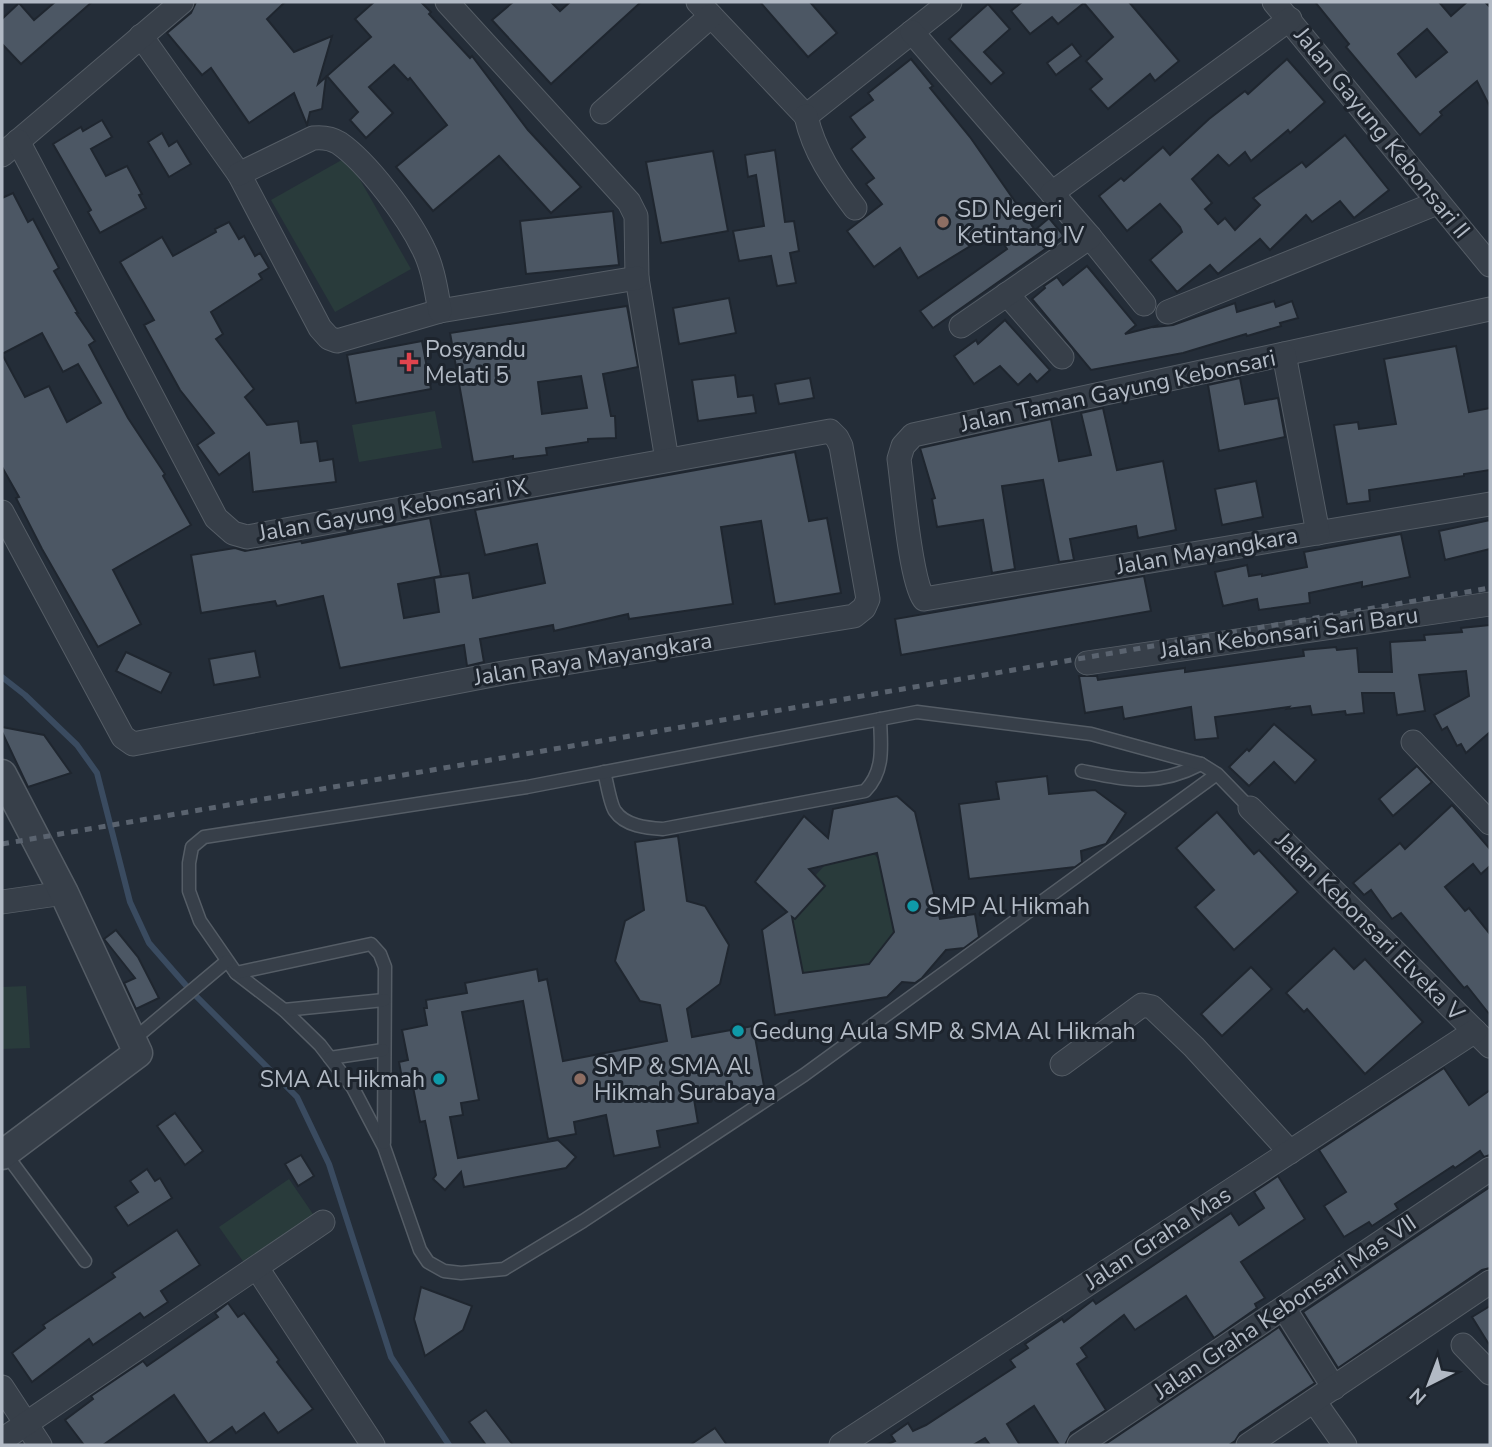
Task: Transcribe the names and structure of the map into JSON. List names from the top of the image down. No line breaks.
{"streets":{"street":["Jalan Gayung Kebonsari II","Jalan Taman Gayung Kebonsari","Jalan Gayung Kebonsari IX","Jalan Mayangkara","Jalan Kebonsari Sari Baru","Jalan Raya Mayangkara","Jalan Kebonsari Elveka V","Jalan Graha Mas","Jalan Graha Kebonsari Mas VII"]},"crossings":[["Jalan Taman Gayung Kebonsari","Jalan Mayangkara"],["Jalan Gayung Kebonsari IX","Jalan Raya Mayangkara"],["Jalan Kebonsari Elveka V","Jalan Graha Mas"]],"places":{"other":["SD Negeri Ketintang IV","SMP Al Hikmah","Gedung Aula SMP & SMA Al Hikmah","SMA Al Hikmah","SMP & SMA Al Hikmah Surabaya"],"health":["Posyandu Melati 5"]},"north":"bottom left"}
